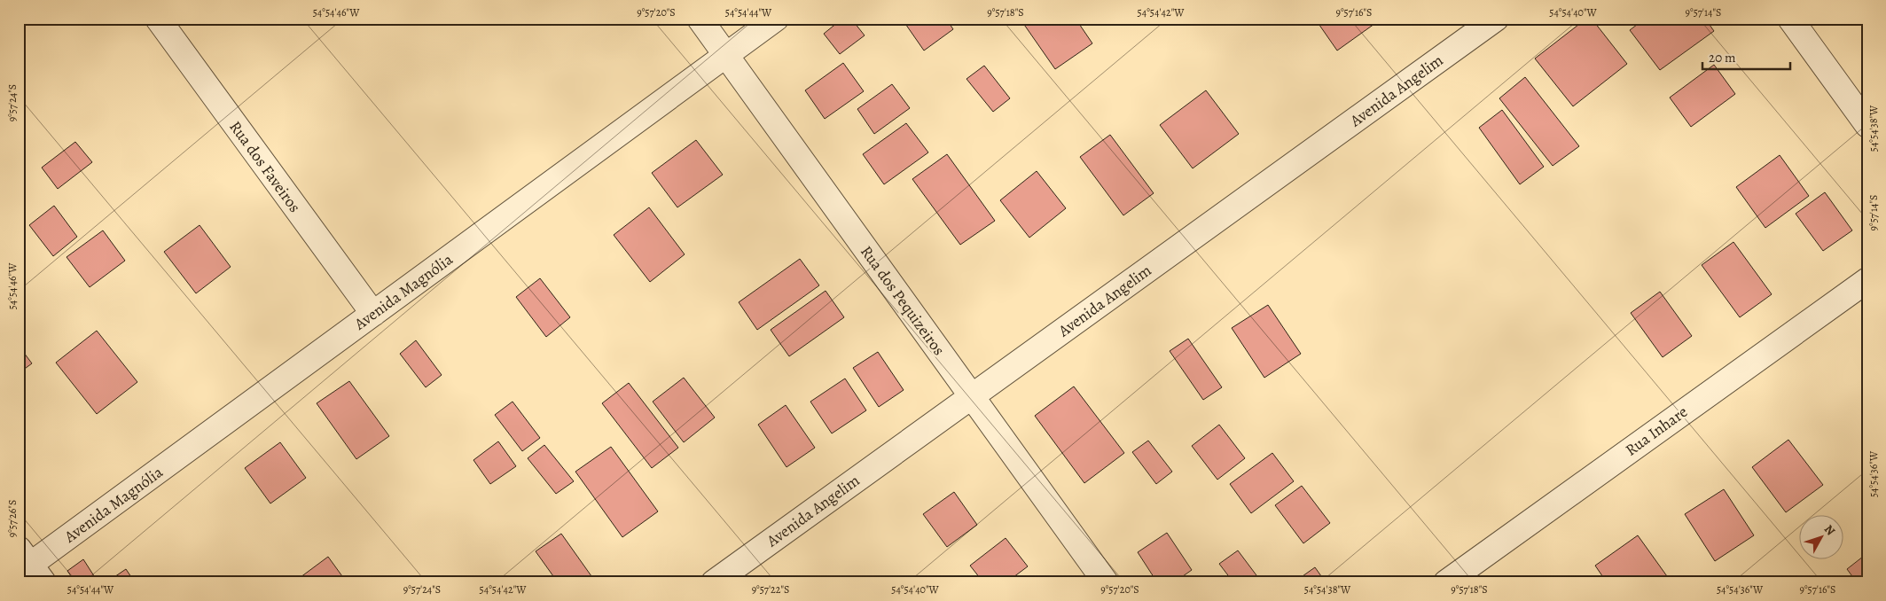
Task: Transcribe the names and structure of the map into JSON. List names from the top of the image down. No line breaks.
{"streets":{"street":["Avenida Angelim","Rua dos Faveiros","Avenida Magnólia","Rua dos Pequizeiros","Rua Inhare"]},"crossings":[["Avenida Angelim","Rua dos Pequizeiros"],["Rua dos Faveiros","Avenida Magnólia"],["Avenida Magnólia","Rua dos Pequizeiros"]],"scale_bar":"20 m","north":"top right","coordinates":["54°54'46\"W","9°57'20\"S","54°54'44\"W","9°57'18\"S","54°54'42\"W","9°57'16\"S","54°54'40\"W","9°57'14\"S","9°57'24\"S","54°54'38\"W","54°54'36\"W","9°57'26\"S","9°57'22\"S"]}
